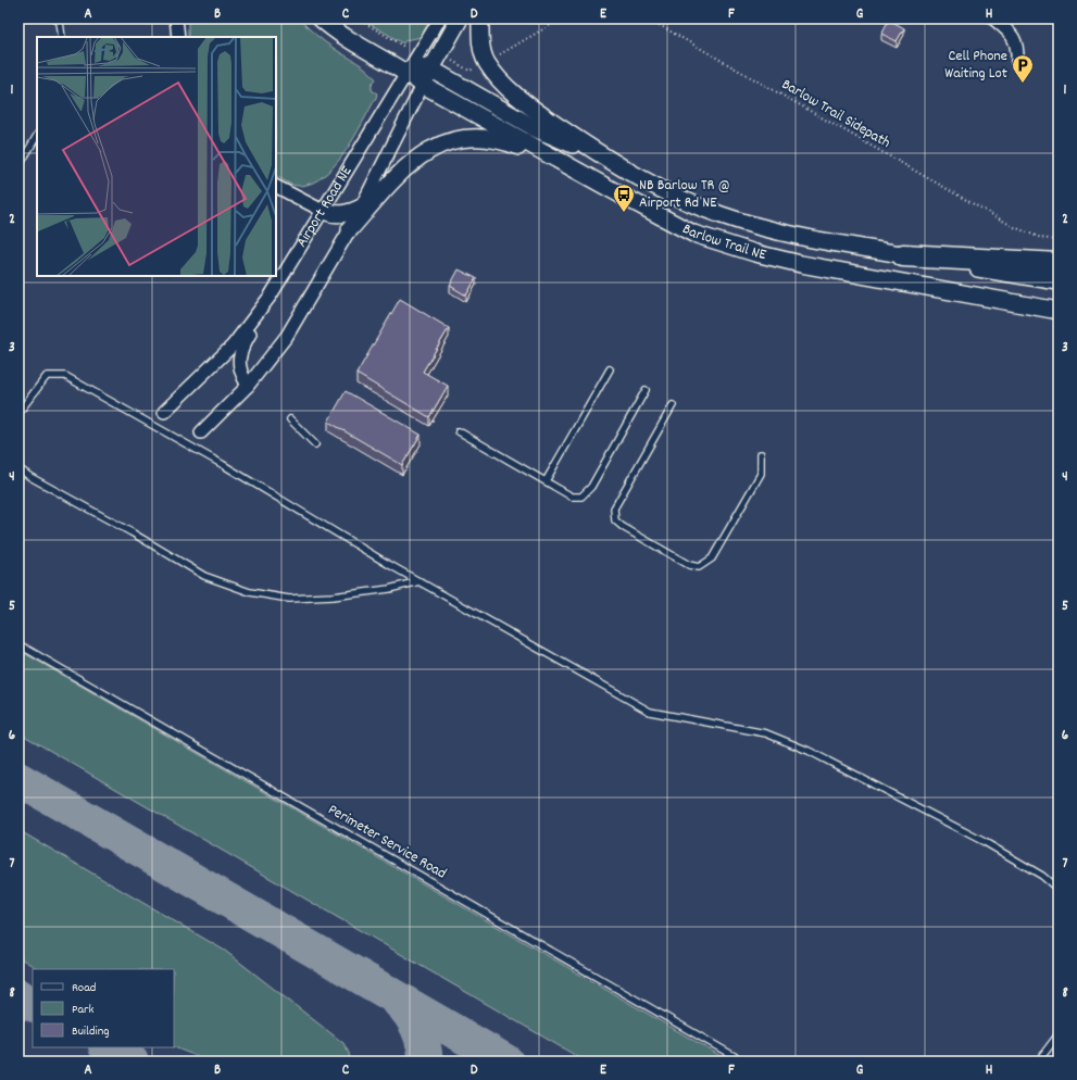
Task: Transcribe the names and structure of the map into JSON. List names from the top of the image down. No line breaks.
{"streets":{"main road":["Barlow Trail NE"],"street":["Airport Road NE"],"lane":["Perimeter Service Road"],"path":["Barlow Trail Sidepath"]},"places":{"parking":["Cell Phone Waiting Lot"],"bus stop":["NB Barlow TR @ Airport Rd NE"]},"legend":["Road","Park","Building"],"grid":{"columns":["A","B","C","D","E","F","G","H"],"rows":["1","2","3","4","5","6","7","8"]}}
